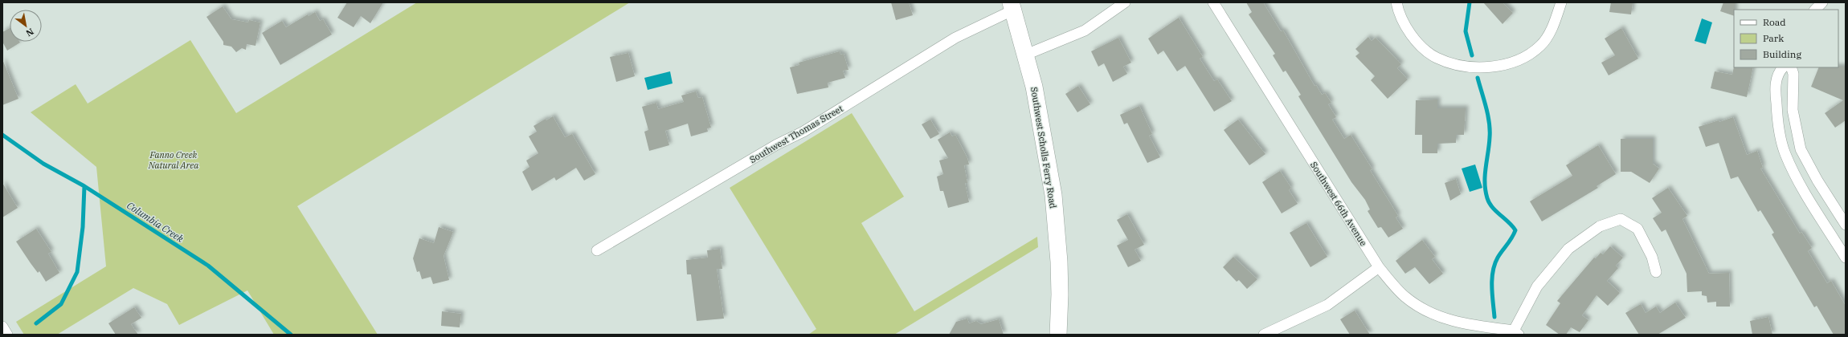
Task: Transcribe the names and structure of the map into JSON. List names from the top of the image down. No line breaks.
{"streets":{"main road":["Southwest Scholls Ferry Road"],"street":["Southwest Thomas Street","Southwest 66th Avenue"]},"crossings":[["Southwest Thomas Street","Southwest Scholls Ferry Road"]],"water":["Columbia Creek"],"parks":["Fanno Creek Natural Area"],"legend":["Road","Park","Building"],"north":"bottom right"}
